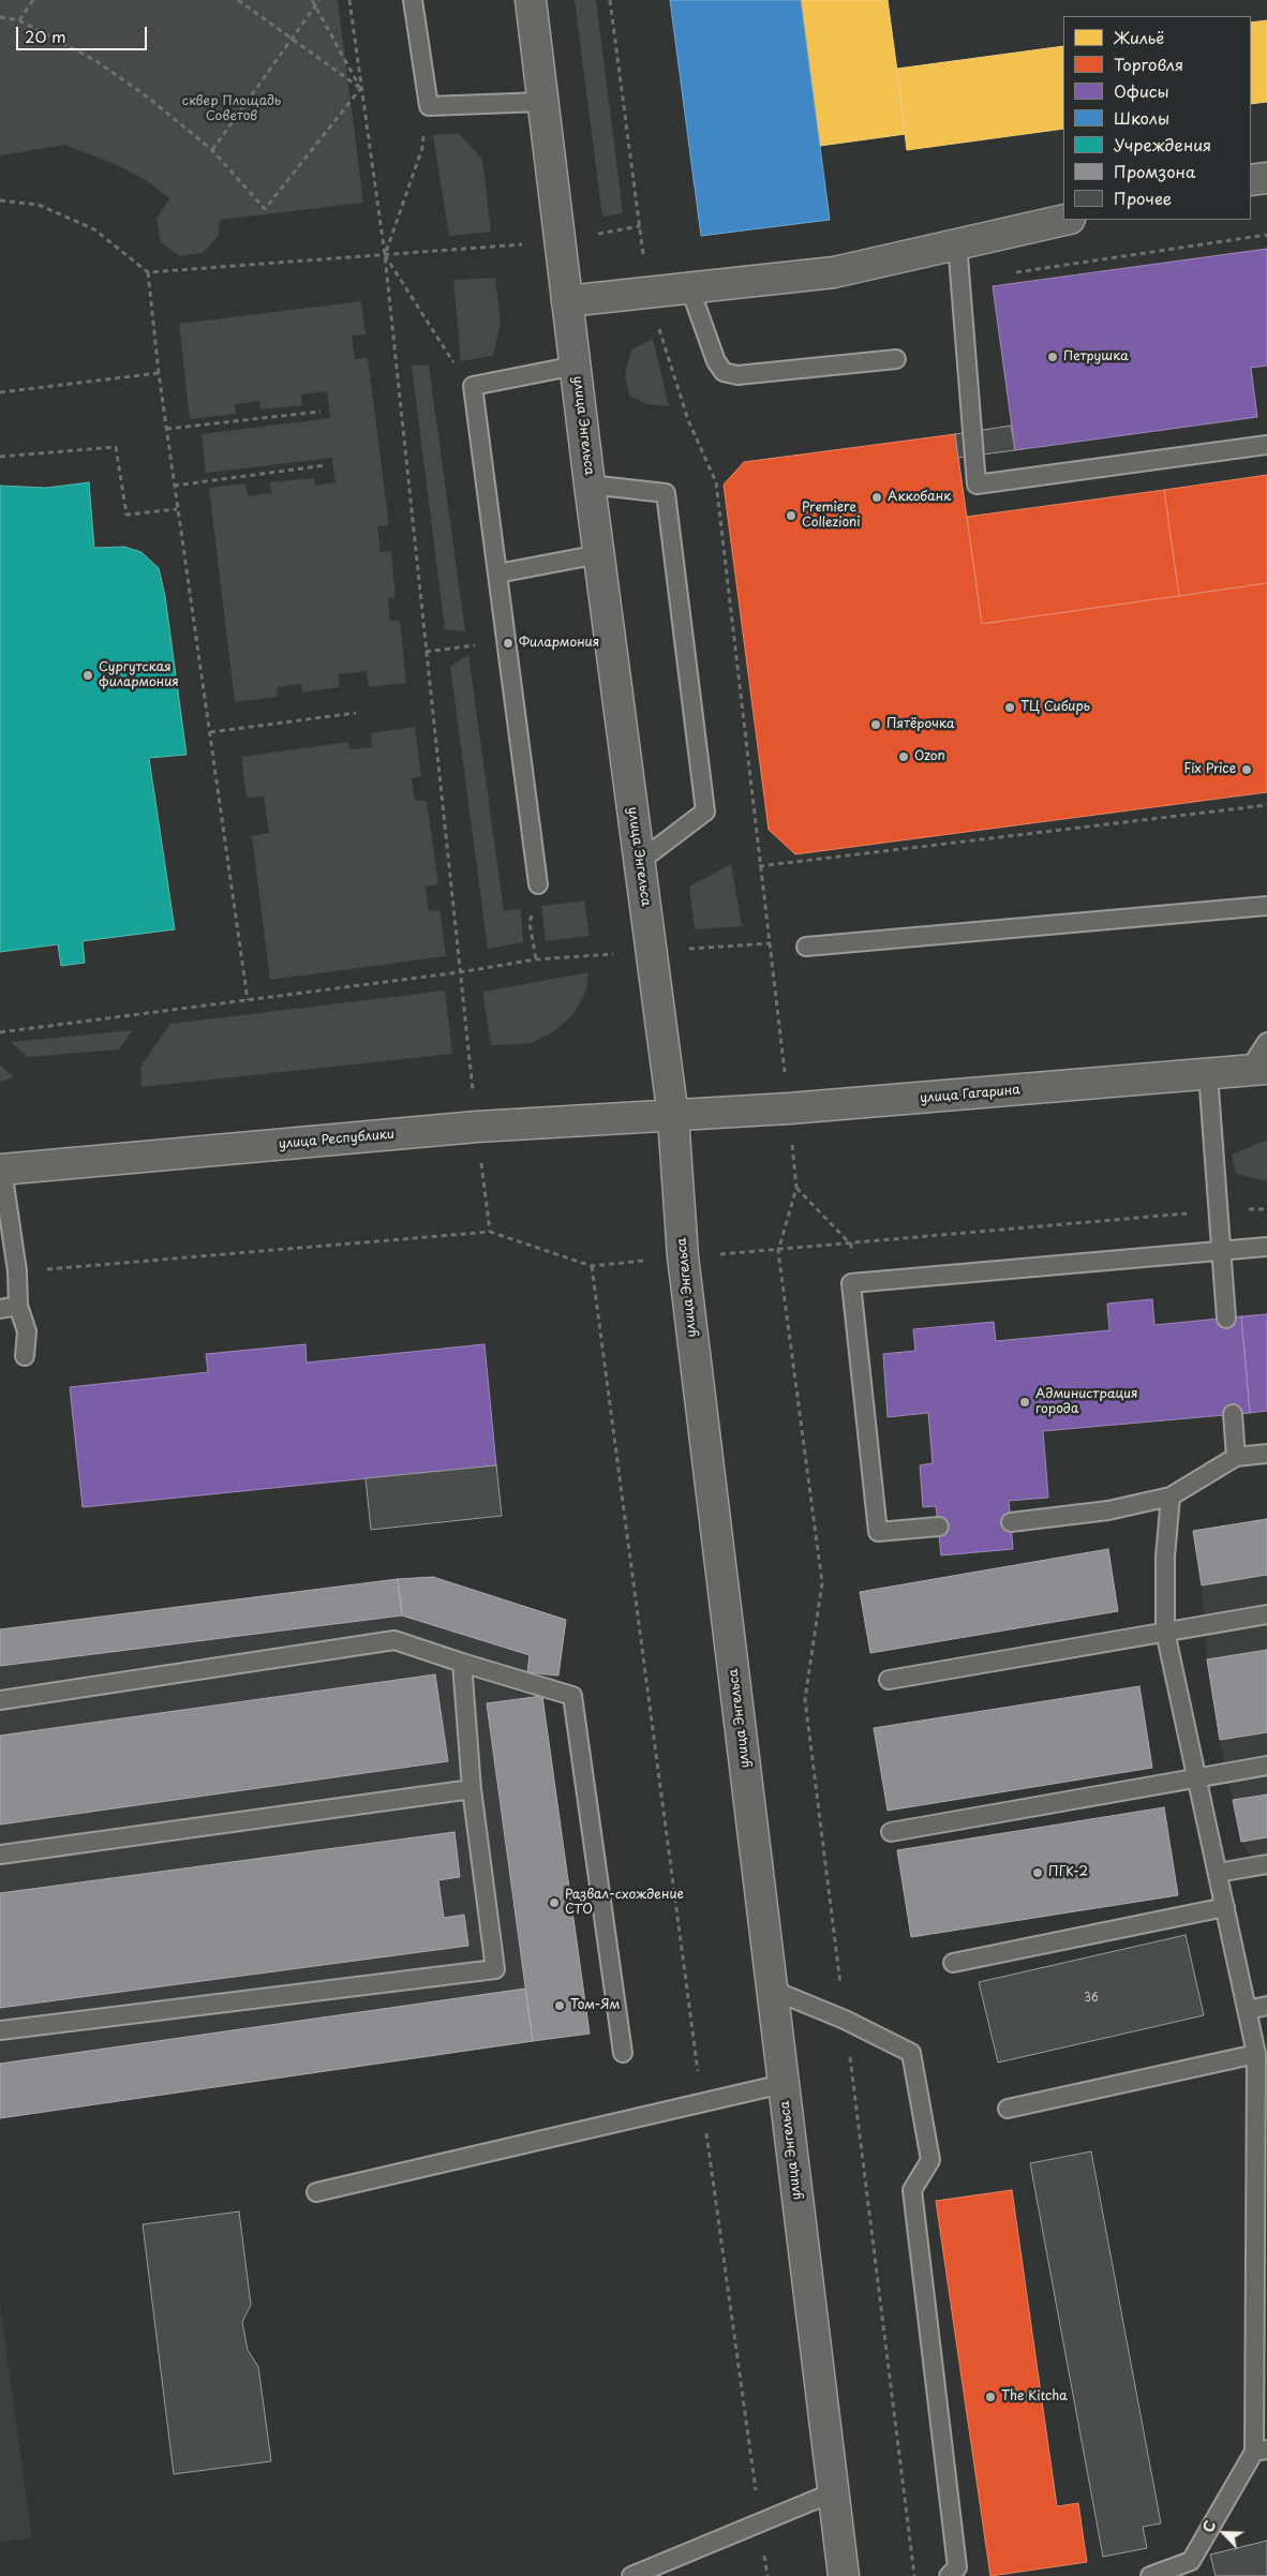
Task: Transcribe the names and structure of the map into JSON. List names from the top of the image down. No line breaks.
{"streets":{"main road":["улица Энгельса","улица Гагарина","улица Республики"]},"crossings":[["улица Энгельса","улица Гагарина"],["улица Энгельса","улица Республики"],["улица Гагарина","улица Республики"]],"parks":["сквер Площадь Советов"],"places":["Петрушка","Аккобанк","Premiere Collezioni","Филармония","Сургутская филармония","ТЦ Сибирь","Пятёрочка","Ozon","Fix Price","Администрация города","ПГК-2","Развал-схождение СТО","Том-Ям","The Kitcha"],"house_numbers":["36"],"legend":["Жильё","Торговля","Офисы","Школы","Учреждения","Промзона","Прочее"],"scale_bar":"20 m","north":"top left"}
